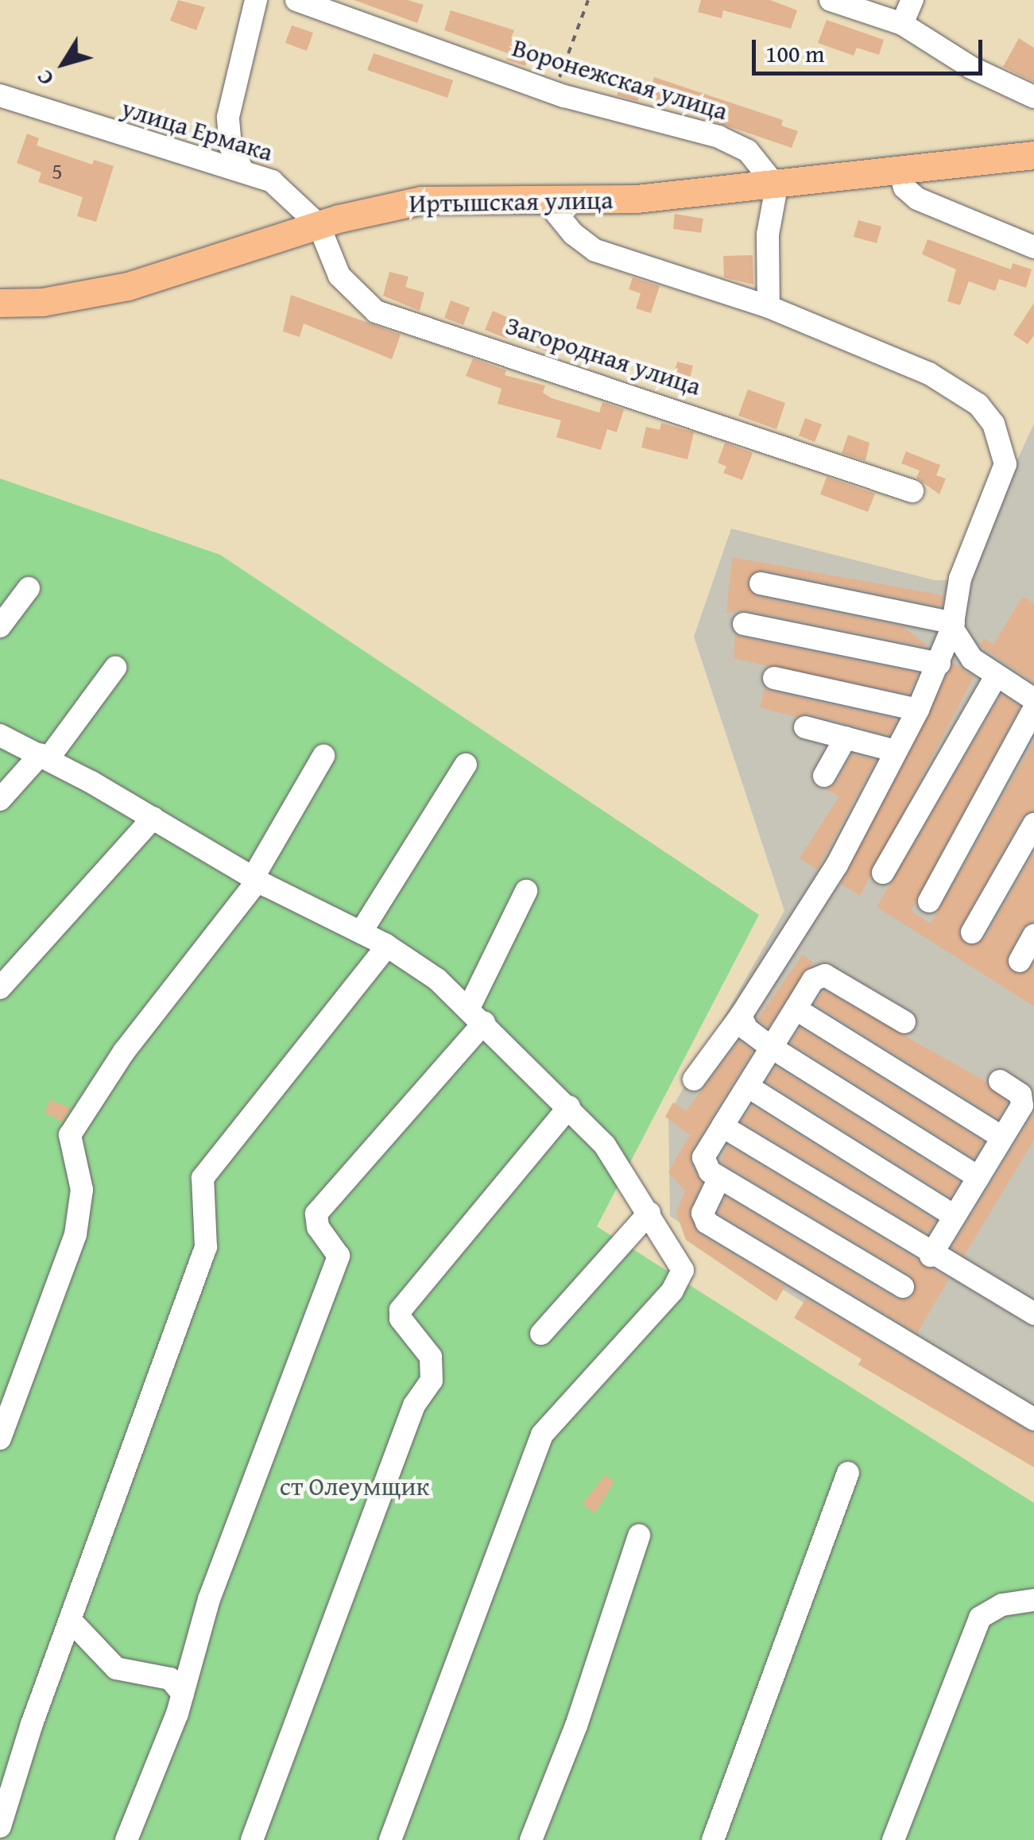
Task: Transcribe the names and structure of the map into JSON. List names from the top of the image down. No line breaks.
{"streets":{"main road":["Иртышская улица"],"street":["Воронежская улица","улица Ермака","Загородная улица"]},"crossings":[["Воронежская улица","Иртышская улица"],["улица Ермака","Иртышская улица"],["улица Ермака","Загородная улица"],["Иртышская улица","Загородная улица"]],"parks":["ст Олеумщик"],"house_numbers":["5"],"scale_bar":"100 m","north":"bottom left"}
